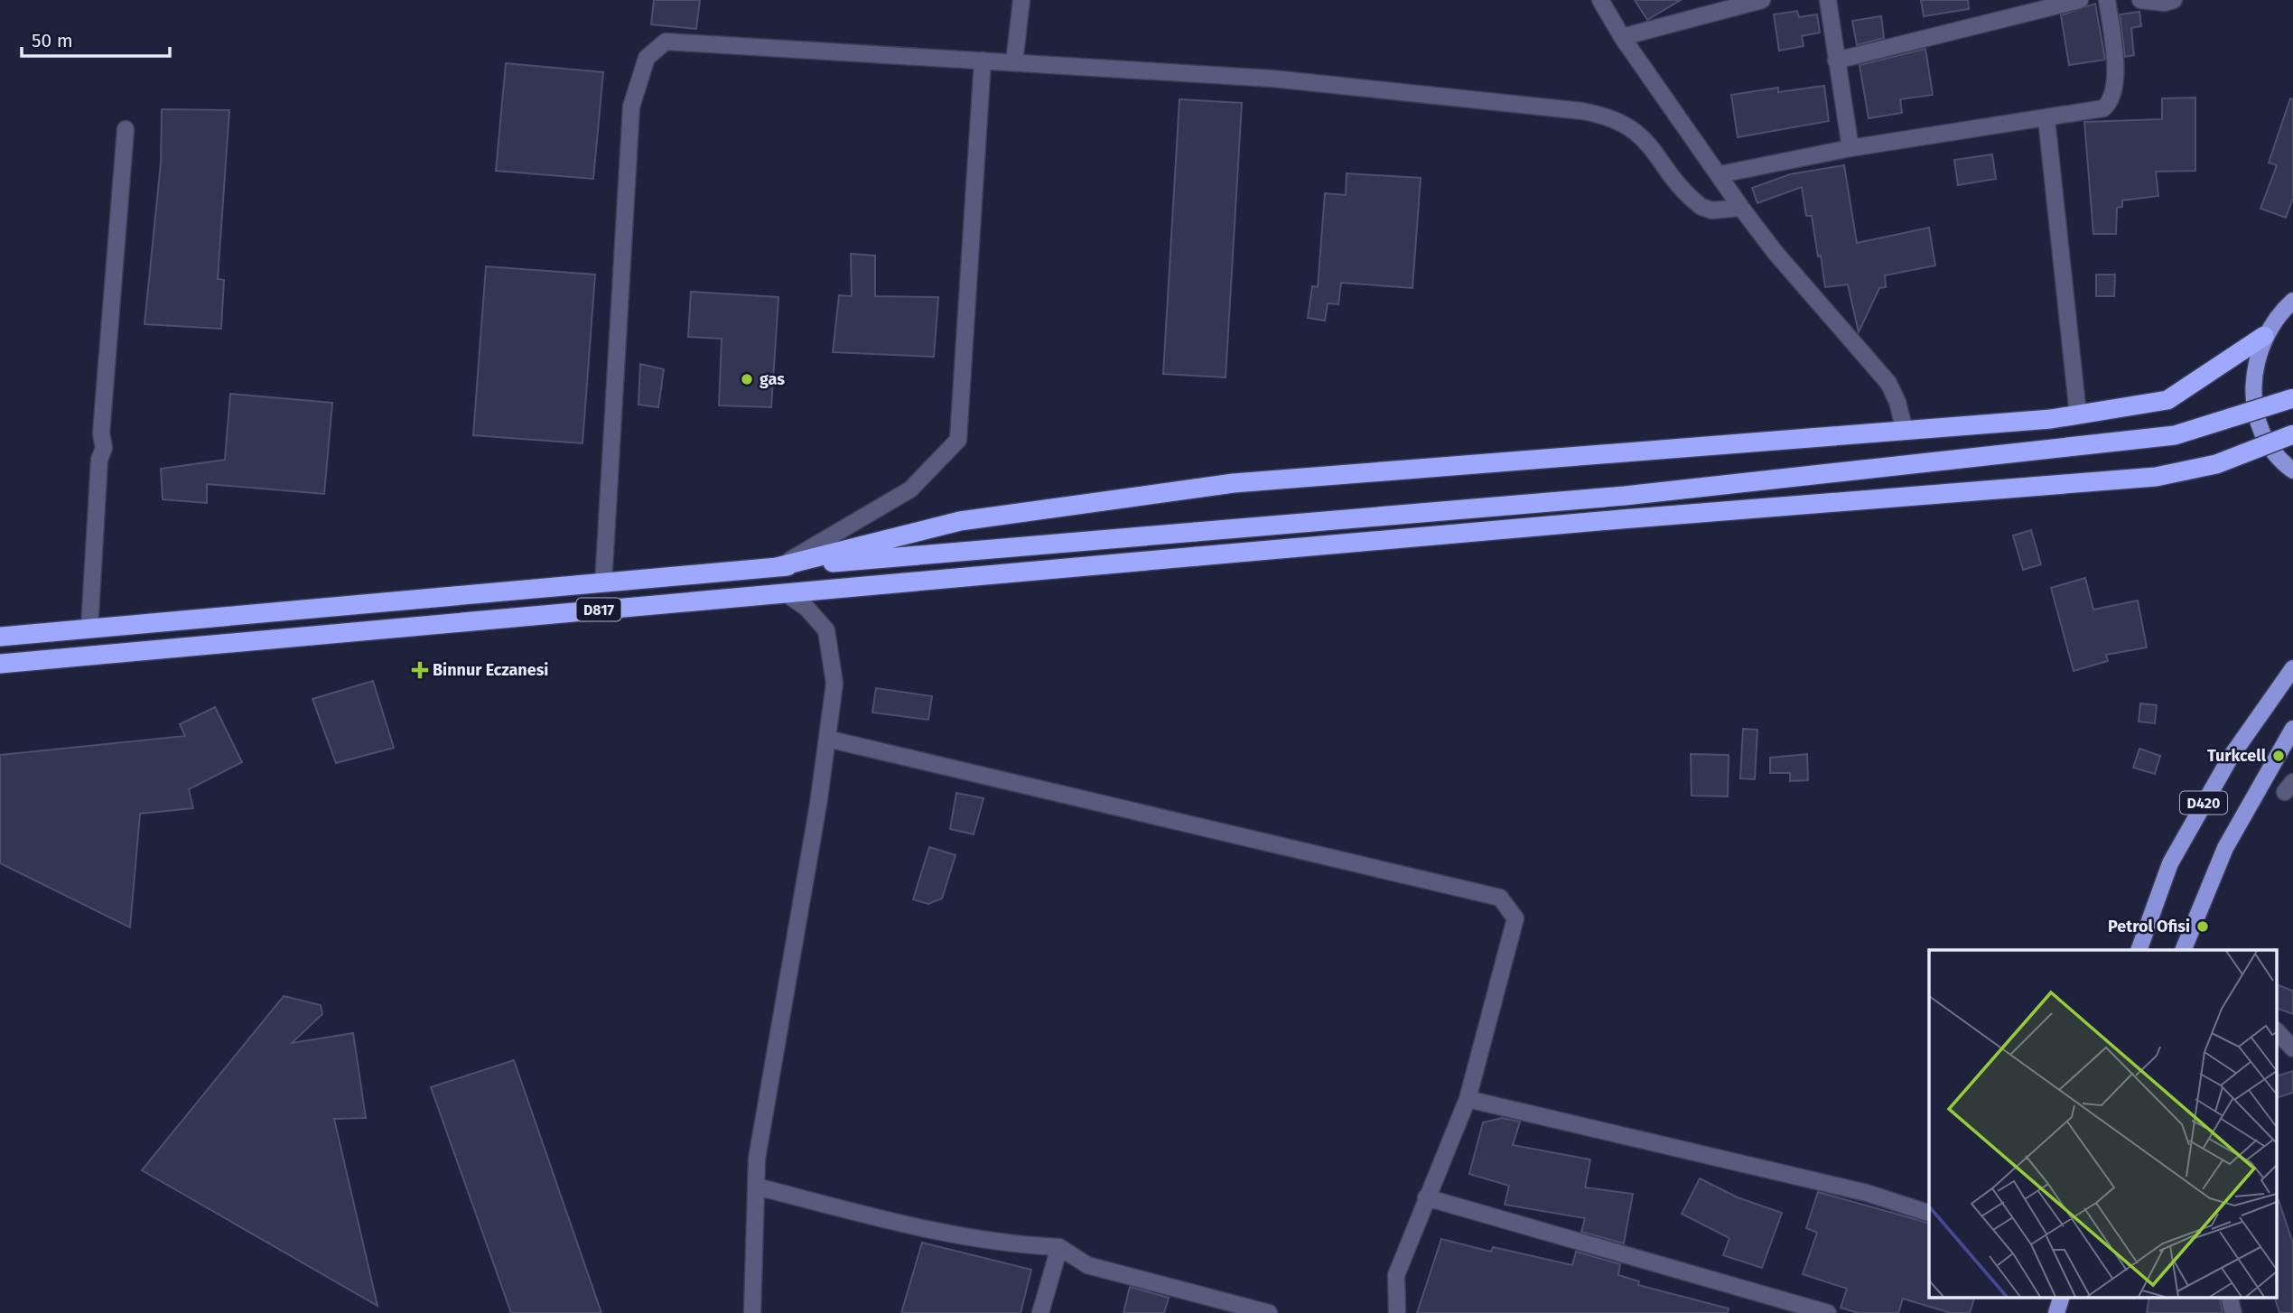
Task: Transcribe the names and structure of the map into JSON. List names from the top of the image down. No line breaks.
{"streets":{"highway":["D817"],"main road":["D420"]},"places":{"other":["gas","Turkcell","Petrol Ofisi"],"health":["Binnur Eczanesi"]},"scale_bar":"50 m"}
